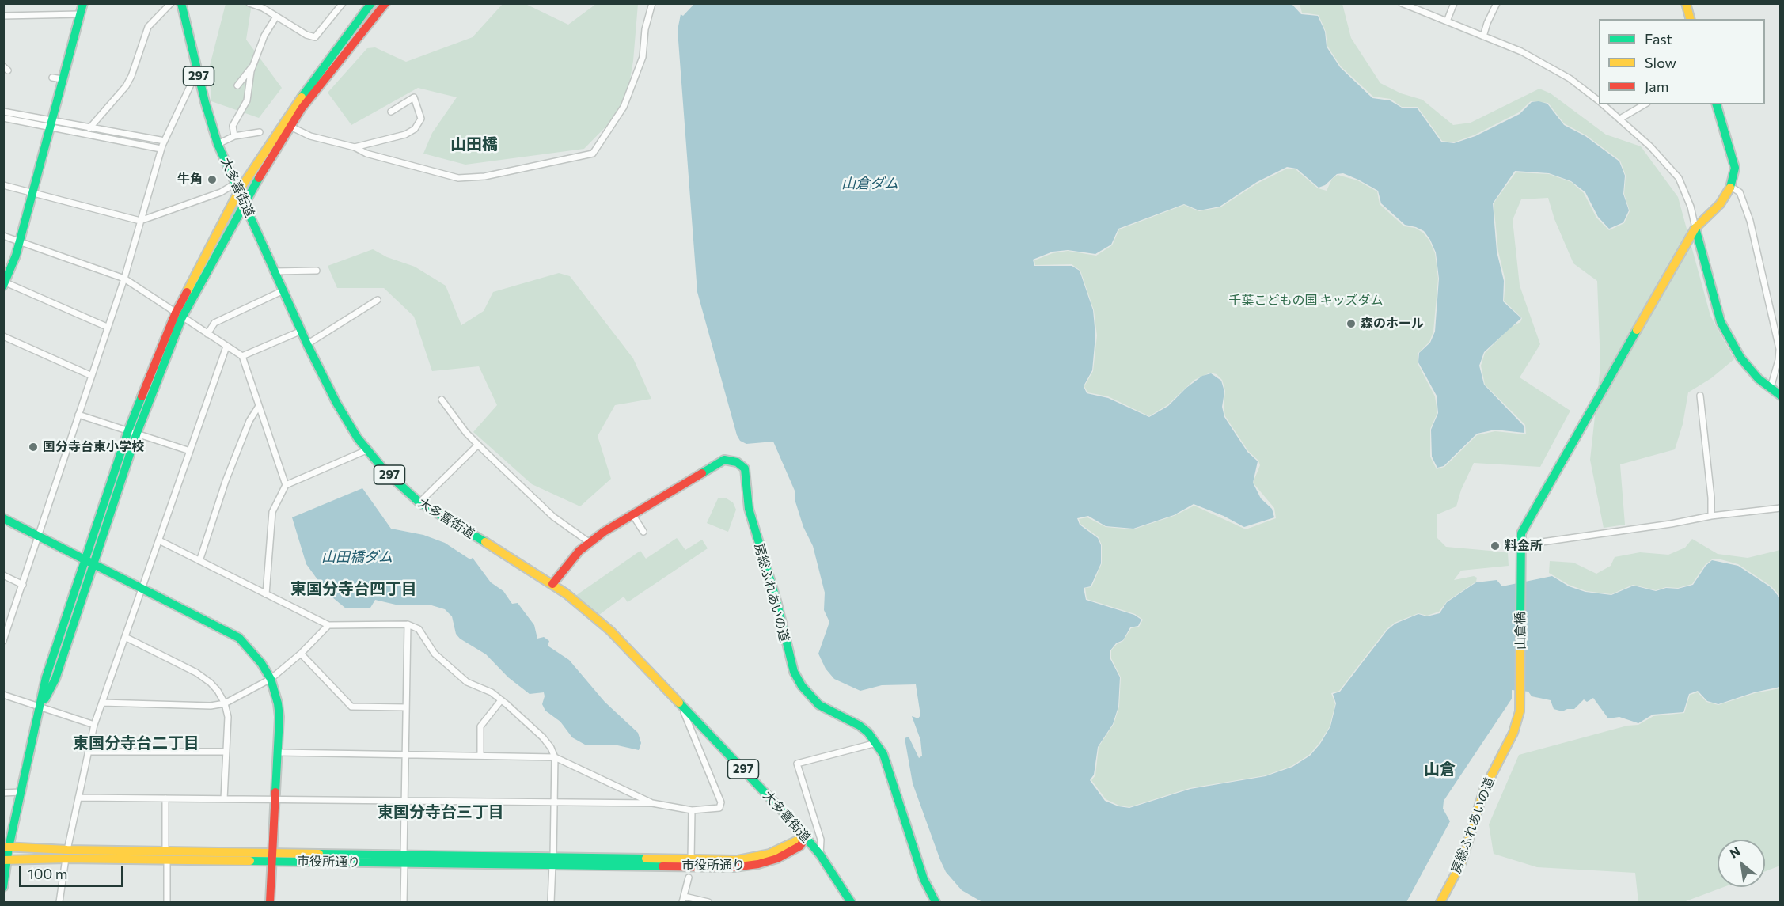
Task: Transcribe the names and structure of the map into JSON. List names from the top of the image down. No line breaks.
{"streets":{"main road":["297","大多喜街道","房総ふれあいの道","山倉橋","市役所通り"]},"crossings":[["大多喜街道","房総ふれあいの道"],["大多喜街道","市役所通り"],["房総ふれあいの道","山倉橋"]],"districts":["山田橋","東国分寺台四丁目","東国分寺台二丁目","山倉","東国分寺台三丁目"],"water":["山倉ダム","山田橋ダム"],"parks":["千葉こどもの国 キッズダム"],"places":["牛角","森のホール","国分寺台東小学校","料金所"],"legend":["Fast","Slow","Jam"],"scale_bar":"100 m","north":"top left"}
